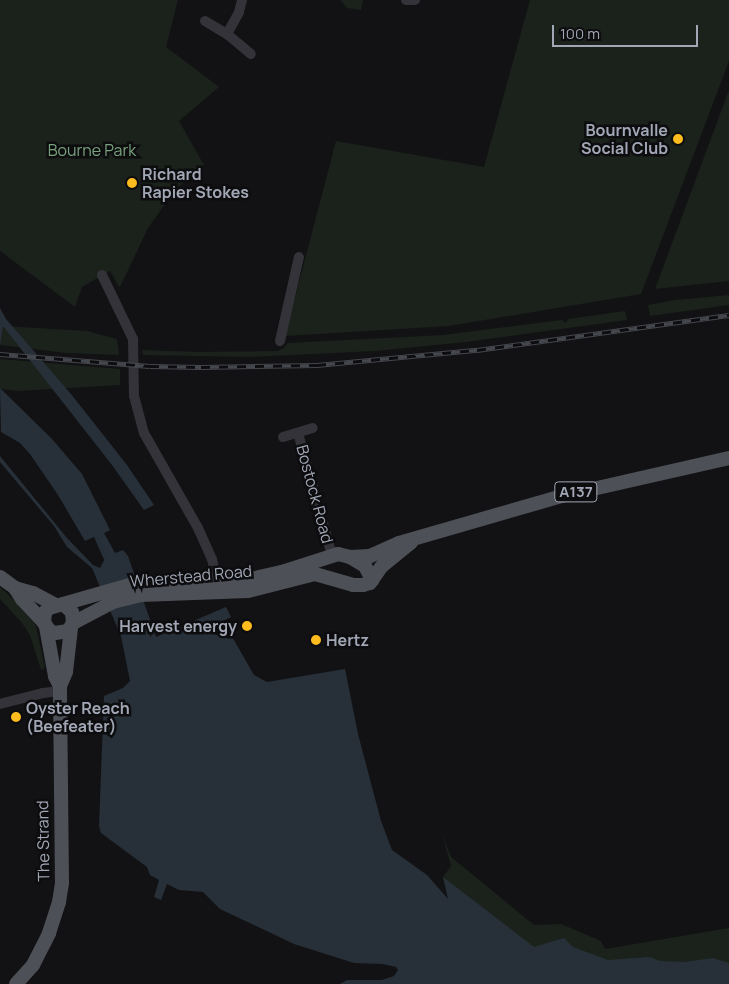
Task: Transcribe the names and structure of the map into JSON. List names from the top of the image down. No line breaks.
{"streets":{"main road":["A137","Wherstead Road","The Strand"],"street":["Bostock Road"]},"crossings":[["Bostock Road","Wherstead Road"],["Wherstead Road","The Strand"]],"parks":["Bourne Park"],"places":["Bournvalle Social Club","Richard Rapier Stokes","Harvest energy","Hertz","Oyster Reach (Beefeater)"],"scale_bar":"100 m"}
